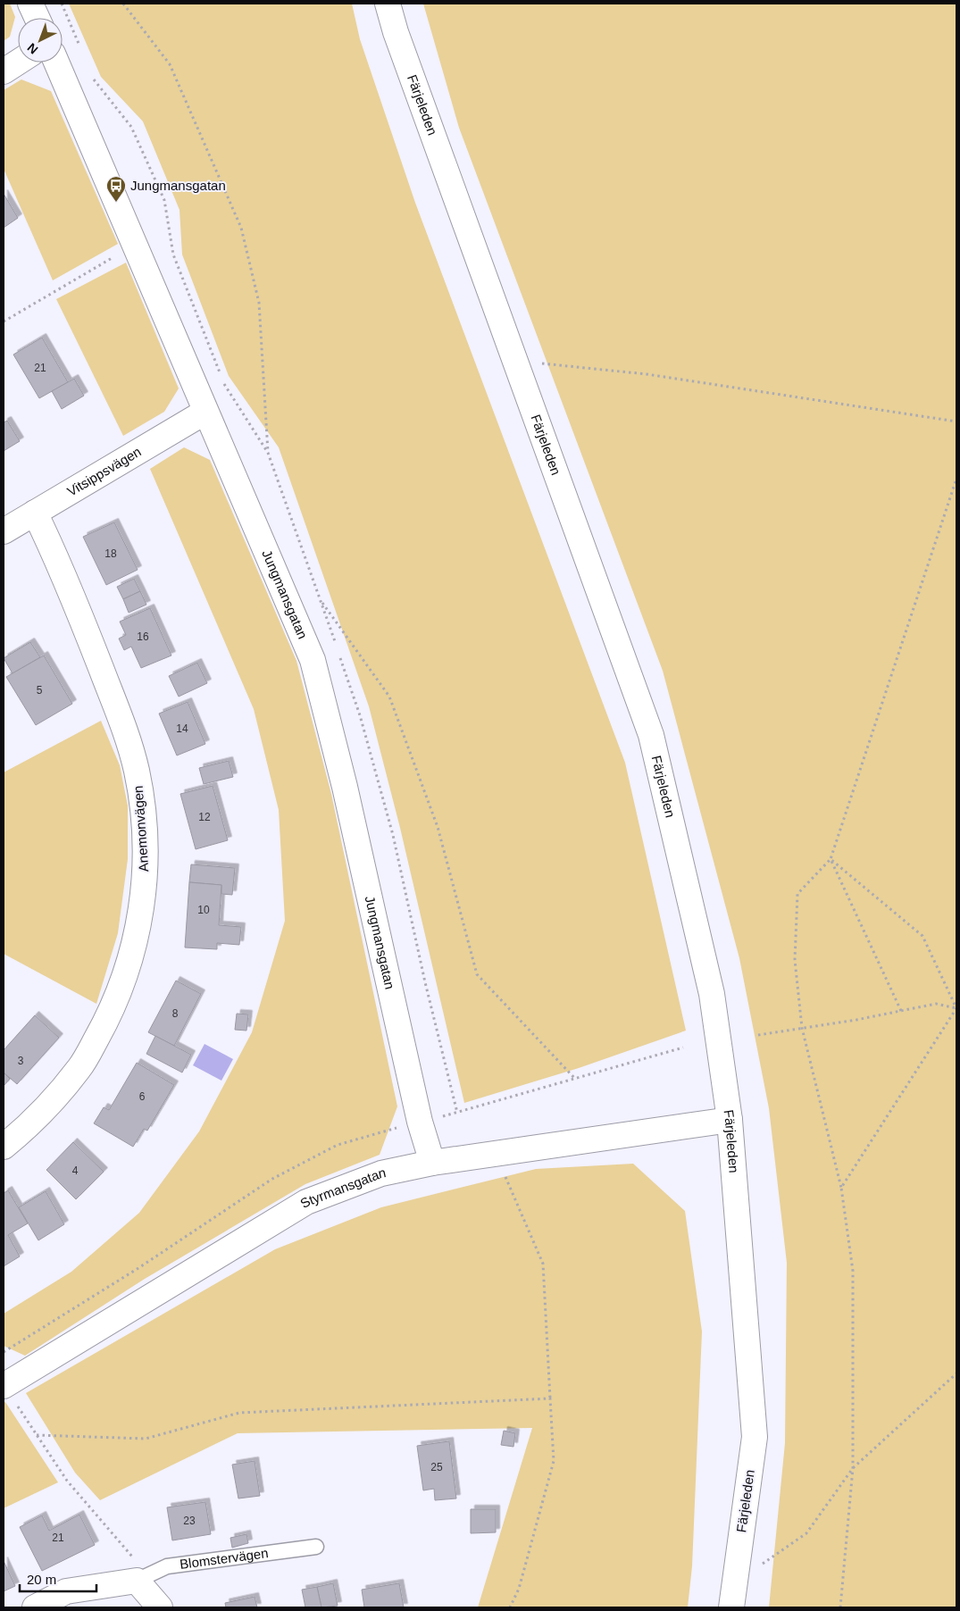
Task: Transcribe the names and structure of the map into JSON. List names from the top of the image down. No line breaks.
{"streets":{"street":["Färjeleden","Vitsippsvägen","Jungmansgatan","Anemonvägen","Styrmansgatan","Blomstervägen"]},"crossings":[["Färjeleden","Styrmansgatan"],["Vitsippsvägen","Jungmansgatan"],["Vitsippsvägen","Anemonvägen"],["Jungmansgatan","Styrmansgatan"]],"places":{"bus stop":["Jungmansgatan"]},"house_numbers":["21","18","16","5","14","12","10","8","3","6","4","25","23","21"],"scale_bar":"20 m","north":"bottom left"}
